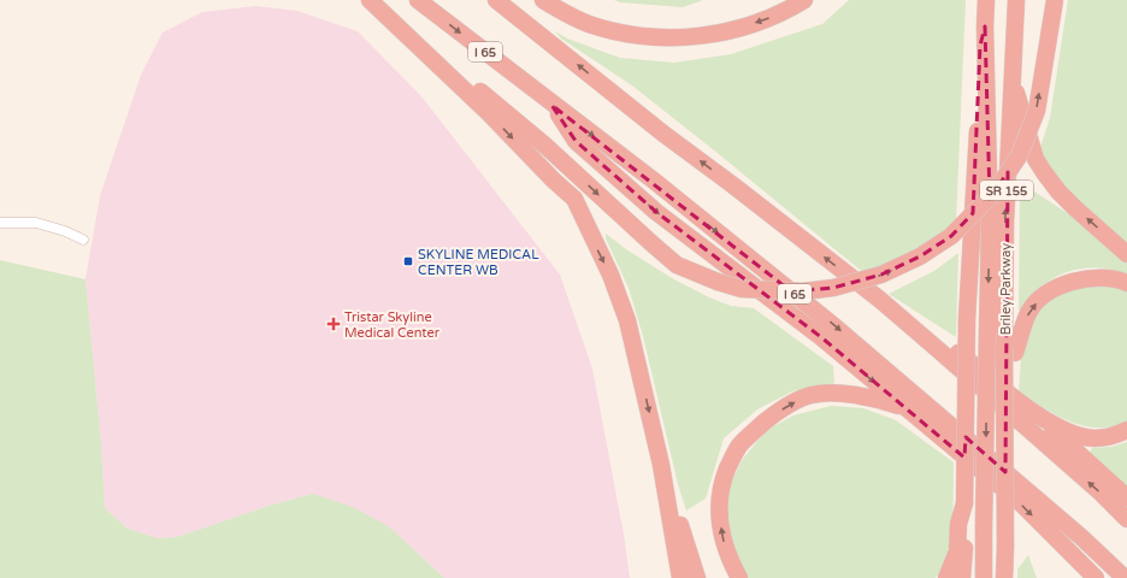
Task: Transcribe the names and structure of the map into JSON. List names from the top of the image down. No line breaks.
{"streets":{"highway":["I 65","SR 155","Briley Parkway"]},"places":{"transit":["SKYLINE MEDICAL CENTER WB"],"health":["Tristar Skyline Medical Center"]}}
